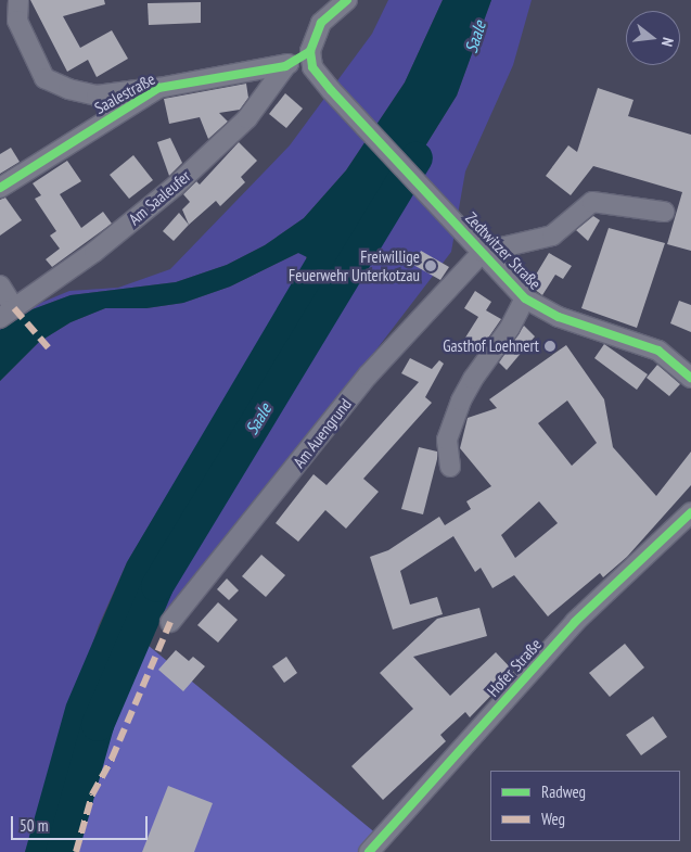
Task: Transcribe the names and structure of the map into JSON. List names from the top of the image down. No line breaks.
{"streets":{"street":["Saalestraße","Am Saaleufer","Zedtwitzer Straße","Am Auengrund","Hofer Straße"]},"crossings":[["Saalestraße","Am Saaleufer"],["Saalestraße","Zedtwitzer Straße"],["Zedtwitzer Straße","Am Auengrund"]],"water":["Saale"],"places":["Freiwillige Feuerwehr Unterkotzau","Gasthof Loehnert"],"legend":["Radweg","Weg"],"scale_bar":"50 m","north":"right"}
